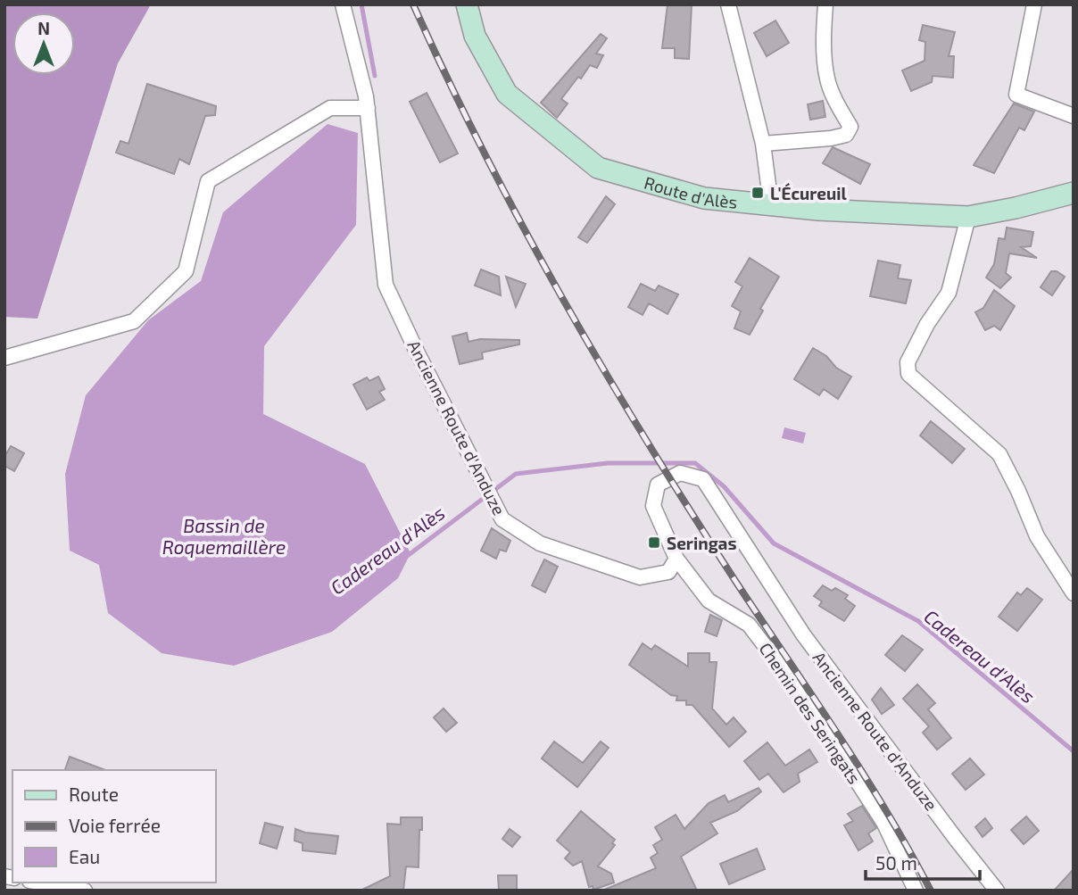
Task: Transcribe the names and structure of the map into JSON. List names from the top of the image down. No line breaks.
{"streets":{"main road":["Route d'Alès"],"street":["Ancienne Route d'Anduze","Chemin des Seringats"]},"crossings":[["Ancienne Route d'Anduze","Chemin des Seringats"]],"water":["Bassin de Roquemaillère","Cadereau d'Alès"],"places":{"transit":["L'Écureuil","Seringas"]},"legend":["Route","Voie ferrée","Eau"],"scale_bar":"50 m","north":"top"}
